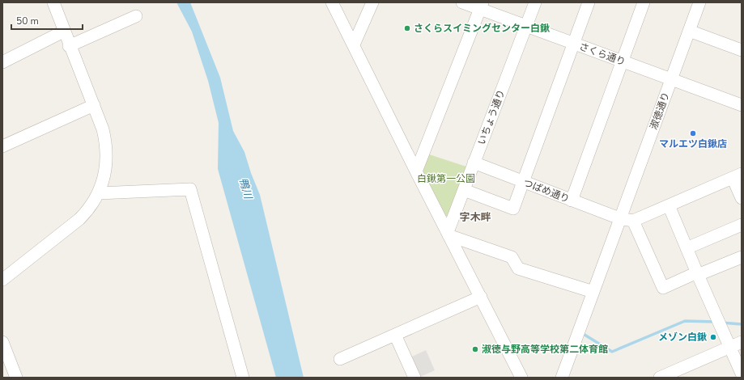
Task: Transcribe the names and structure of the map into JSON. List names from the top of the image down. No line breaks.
{"streets":{"street":["さくら通り","淑徳通り","いちょう通り","つばめ通り"]},"crossings":[["さくら通り","淑徳通り"],["さくら通り","いちょう通り"],["淑徳通り","つばめ通り"],["いちょう通り","つばめ通り"]],"districts":["字木畔"],"water":["鴨川"],"parks":["白鍬第一公園"],"places":["さくらスイミングセンター白鍬","マルエツ白鍬店","メゾン白鍬","淑徳与野高等学校第二体育館"],"scale_bar":"50 m"}
